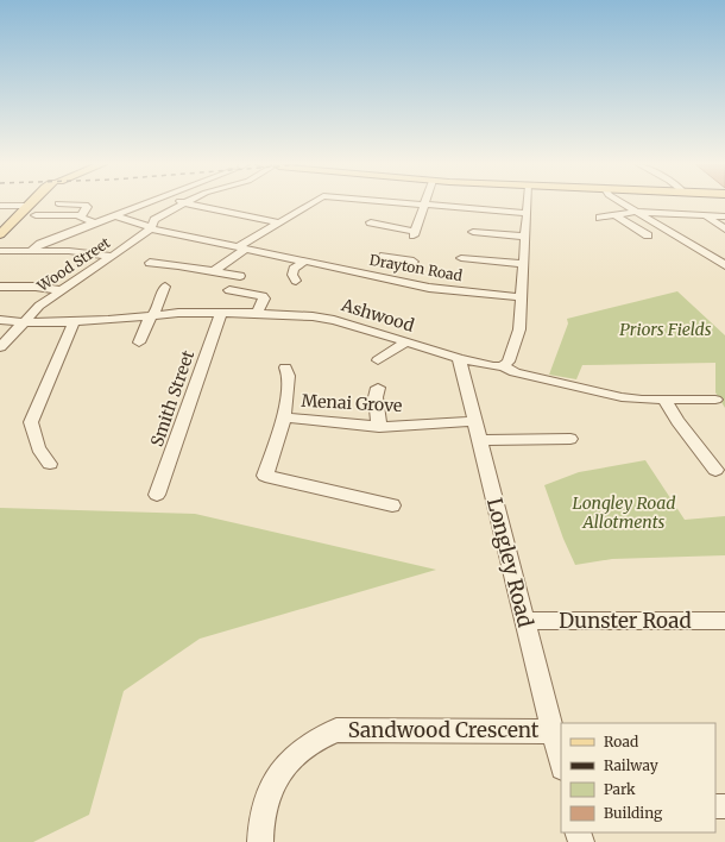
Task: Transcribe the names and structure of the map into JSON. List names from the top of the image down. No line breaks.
{"streets":{"street":["Wood Street","Drayton Road","Ashwood","Smith Street","Menai Grove","Longley Road","Dunster Road","Sandwood Crescent"]},"crossings":[["Wood Street","Drayton Road"],["Wood Street","Ashwood"],["Ashwood","Smith Street"],["Ashwood","Longley Road"],["Menai Grove","Longley Road"],["Longley Road","Dunster Road"],["Longley Road","Sandwood Crescent"]],"parks":["Priors Fields","Longley Road Allotments"],"legend":["Road","Railway","Park","Building"]}
